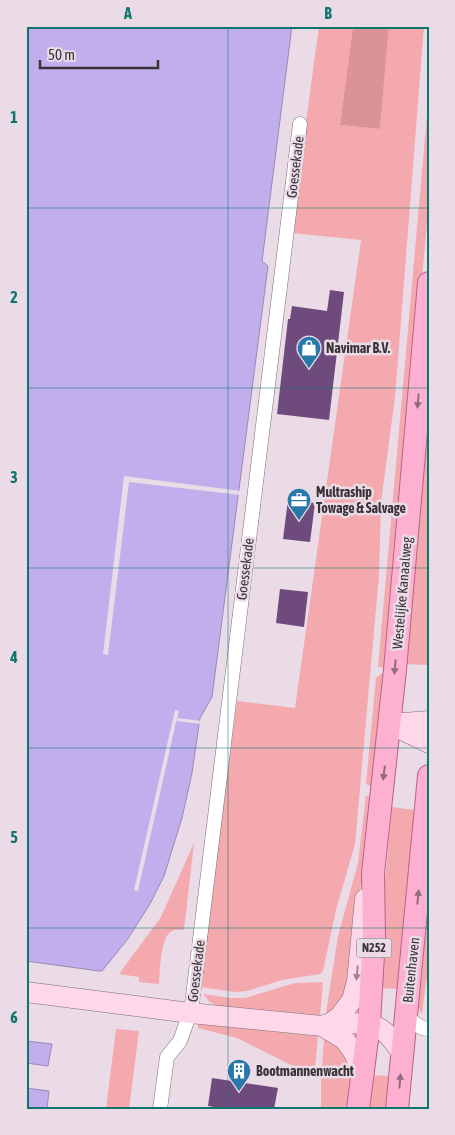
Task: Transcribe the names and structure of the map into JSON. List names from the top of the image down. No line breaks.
{"streets":{"main road":["Westelijke Kanaalweg","N252","Buitenhaven"],"street":["Goessekade"]},"crossings":[["Westelijke Kanaalweg","N252"]],"one_way":["Westelijke Kanaalweg"],"places":{"shop":["Navimar B.V."],"office":["Multraship Towage & Salvage"],"building":["Bootmannenwacht"]},"scale_bar":"50 m","grid":{"columns":["A","B"],"rows":["1","2","3","4","5","6"]}}
